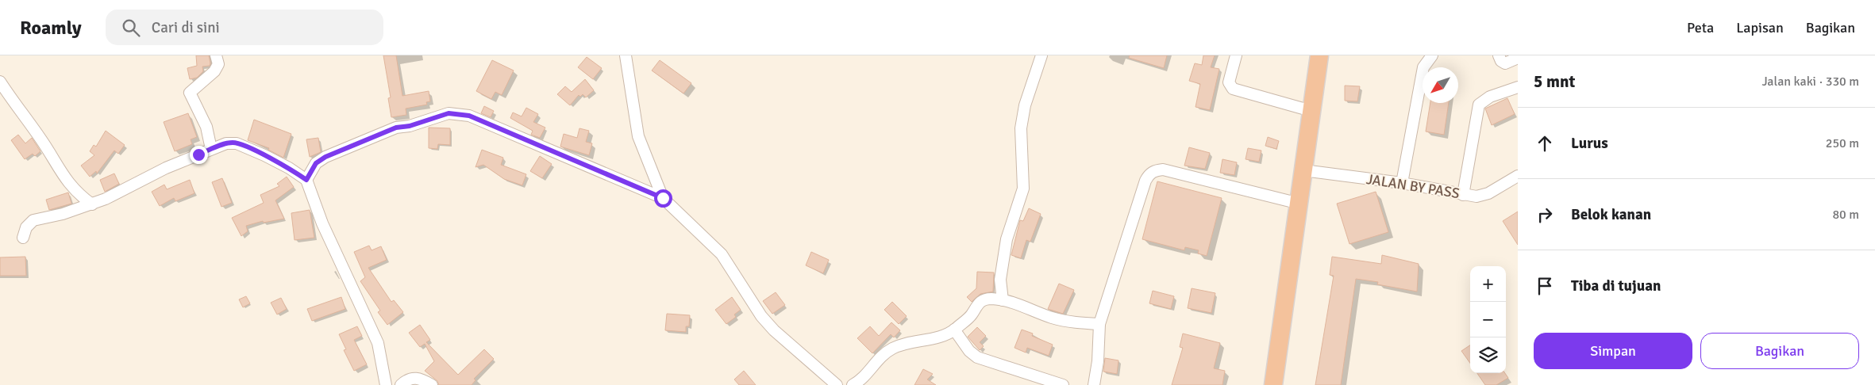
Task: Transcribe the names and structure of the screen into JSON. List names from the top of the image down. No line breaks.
{"streets":{"street":["JALAN BY PASS"]},"north":"bottom left","page":{"header":"Roamly","search":"Cari di sini","nav":["Peta","Lapisan","Bagikan"],"heading":["5 mnt","Jalan kaki · 330 m"],"list":[["Lurus","250 m"],["Belok kanan","80 m"],"Tiba di tujuan"],"map_buttons":["+","−"],"buttons":["Simpan","Bagikan"]}}
